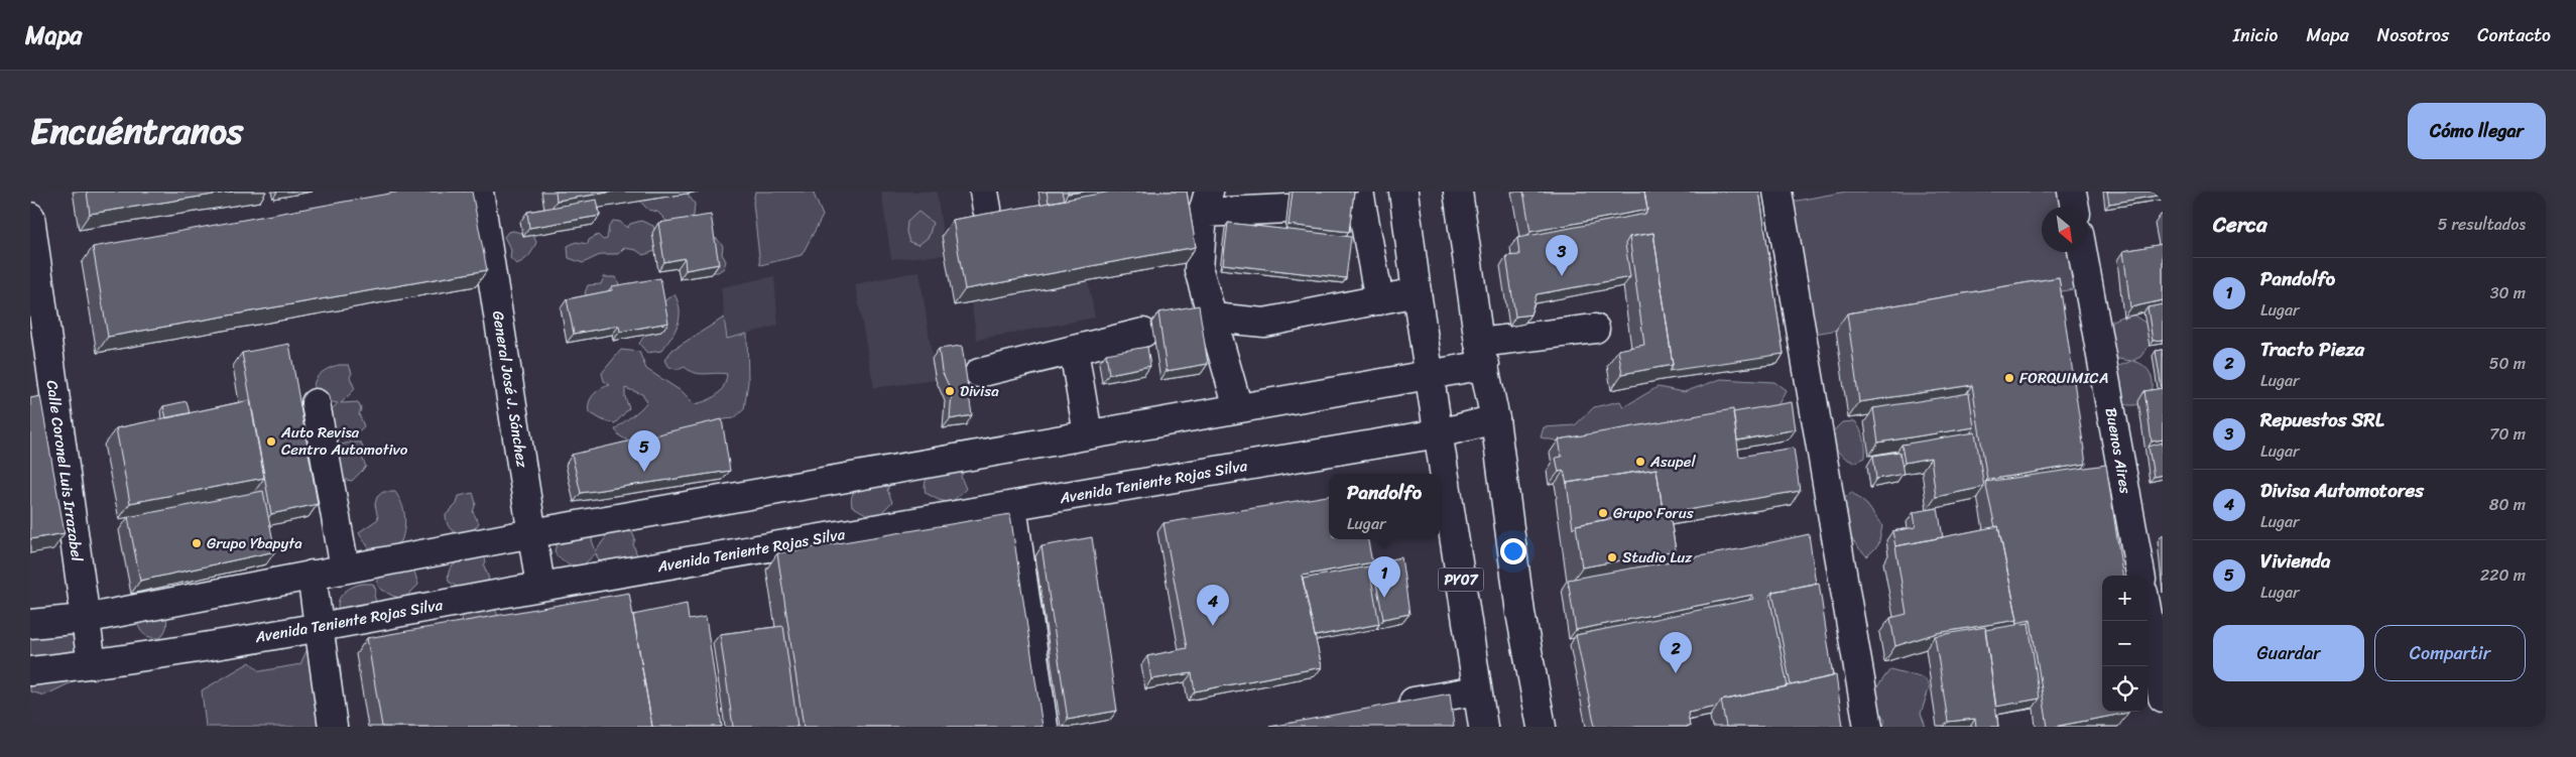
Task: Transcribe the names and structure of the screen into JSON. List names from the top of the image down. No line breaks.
{"streets":{"main road":["General José J. Sánchez","Buenos Aires","Calle Coronel Luis Irrazabel","Avenida Teniente Rojas Silva","PY07"]},"crossings":[["General José J. Sánchez","Avenida Teniente Rojas Silva"],["Calle Coronel Luis Irrazabel","Avenida Teniente Rojas Silva"],["Avenida Teniente Rojas Silva","PY07"]],"places":["FORQUIMICA","Divisa","Auto Revisa Centro Automotivo","Asupel","Grupo Forus","Grupo Ybapyta","Studio Luz"],"north":"bottom right","page":{"header":"Mapa","nav":["Inicio","Mapa","Nosotros","Contacto"],"title":"Encuéntranos","buttons":["Cómo llegar",["Guardar","Compartir"]],"heading":["Cerca","5 resultados"],"pins":["3","5","1","4","2"],"list":[{"mark":"1","name":"Pandolfo","note":"Lugar","value":"30 m"},{"mark":"2","name":"Tracto Pieza","note":"Lugar","value":"50 m"},{"mark":"3","name":"Repuestos SRL","note":"Lugar","value":"70 m"},{"mark":"4","name":"Divisa Automotores","note":"Lugar","value":"80 m"},{"mark":"5","name":"Vivienda","note":"Lugar","value":"220 m"}],"popup":["Pandolfo","Lugar"],"map_buttons":["+","−"]}}
